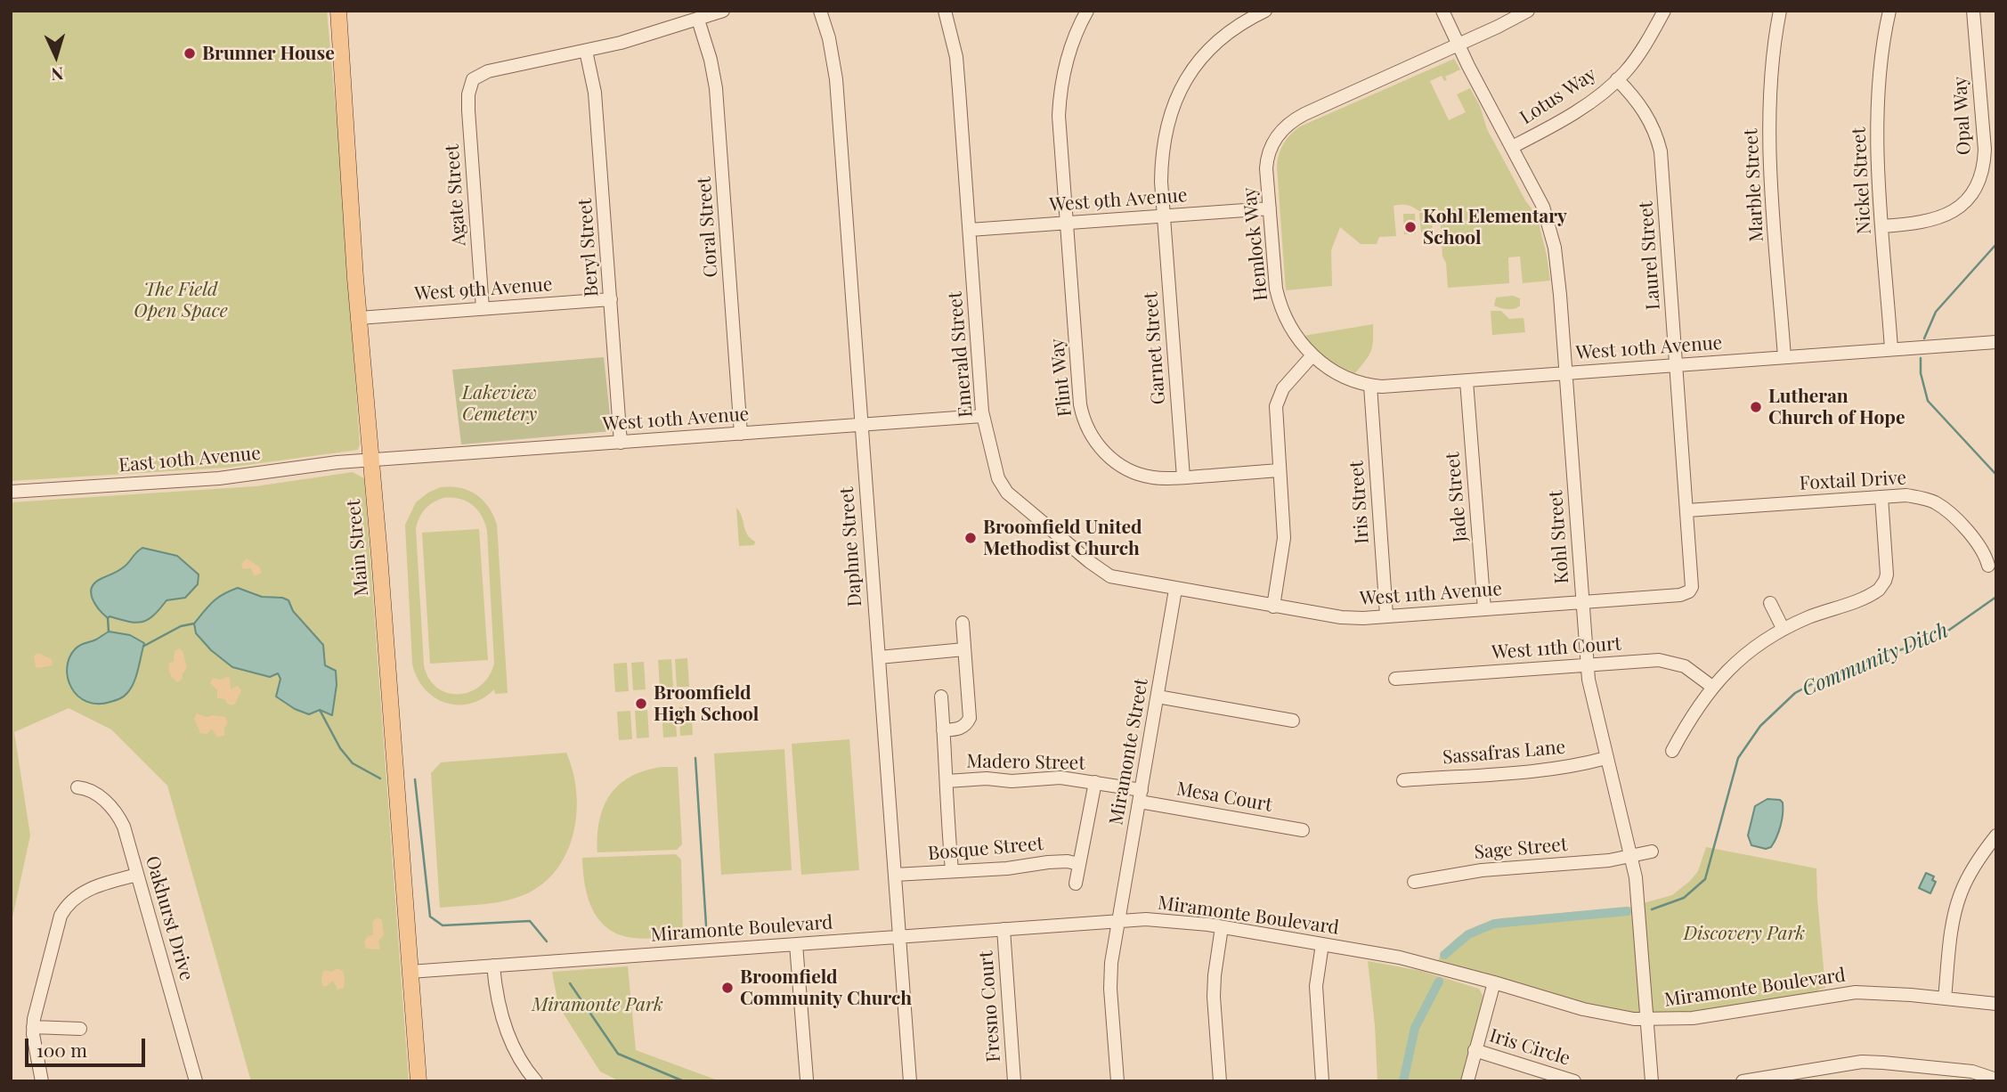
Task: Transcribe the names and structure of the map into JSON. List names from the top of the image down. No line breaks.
{"streets":{"main road":["Main Street"],"street":["Lotus Way","Opal Way","Nickel Street","Marble Street","Agate Street","West 9th Avenue","Coral Street","Hemlock Way","Beryl Street","Laurel Street","Garnet Street","West 10th Avenue","Emerald Street","Flint Way","East 10th Avenue","Foxtail Drive","Jade Street","Iris Street","Kohl Street","Daphne Street","West 11th Avenue","West 11th Court","Miramonte Street","Sassafras Lane","Madero Street","Mesa Court","Bosque Street","Sage Street","Miramonte Boulevard","Oakhurst Drive","Fresno Court","Iris Circle"]},"crossings":[["Lotus Way","Laurel Street"],["Lotus Way","Kohl Street"],["Opal Way","Nickel Street"],["Nickel Street","West 10th Avenue"],["Marble Street","West 10th Avenue"],["Agate Street","West 9th Avenue"],["Agate Street","Beryl Street"],["West 9th Avenue","Hemlock Way"],["West 9th Avenue","Beryl Street"],["West 9th Avenue","Garnet Street"],["West 9th Avenue","Emerald Street"],["West 9th Avenue","Flint Way"],["West 9th Avenue","Main Street"],["Coral Street","West 10th Avenue"],["Hemlock Way","West 10th Avenue"],["Hemlock Way","Kohl Street"],["Beryl Street","West 10th Avenue"],["Laurel Street","West 10th Avenue"],["Laurel Street","Foxtail Drive"],["Laurel Street","West 11th Avenue"],["Garnet Street","Flint Way"],["West 10th Avenue","Emerald Street"],["West 10th Avenue","East 10th Avenue"],["West 10th Avenue","Jade Street"],["West 10th Avenue","Iris Street"],["West 10th Avenue","Kohl Street"],["West 10th Avenue","Daphne Street"],["West 10th Avenue","Main Street"],["Emerald Street","West 11th Avenue"],["Emerald Street","Miramonte Street"],["East 10th Avenue","Main Street"],["Jade Street","West 11th Avenue"],["Iris Street","West 11th Avenue"],["Kohl Street","West 11th Avenue"],["Kohl Street","West 11th Court"],["Kohl Street","Sassafras Lane"],["Kohl Street","Sage Street"],["Kohl Street","Miramonte Boulevard"],["Daphne Street","Bosque Street"],["Daphne Street","Miramonte Boulevard"],["Main Street","Miramonte Boulevard"],["West 11th Avenue","Miramonte Street"],["Miramonte Street","Madero Street"],["Miramonte Street","Mesa Court"],["Miramonte Street","Miramonte Boulevard"],["Madero Street","Mesa Court"],["Miramonte Boulevard","Fresno Court"],["Miramonte Boulevard","Iris Circle"]],"water":["Community Ditch"],"parks":["The Field Open Space","Lakeview Cemetery","Discovery Park","Miramonte Park"],"places":["Brunner House","Kohl Elementary School","Lutheran Church of Hope","Broomfield United Methodist Church","Broomfield High School","Broomfield Community Church"],"scale_bar":"100 m","north":"bottom"}
